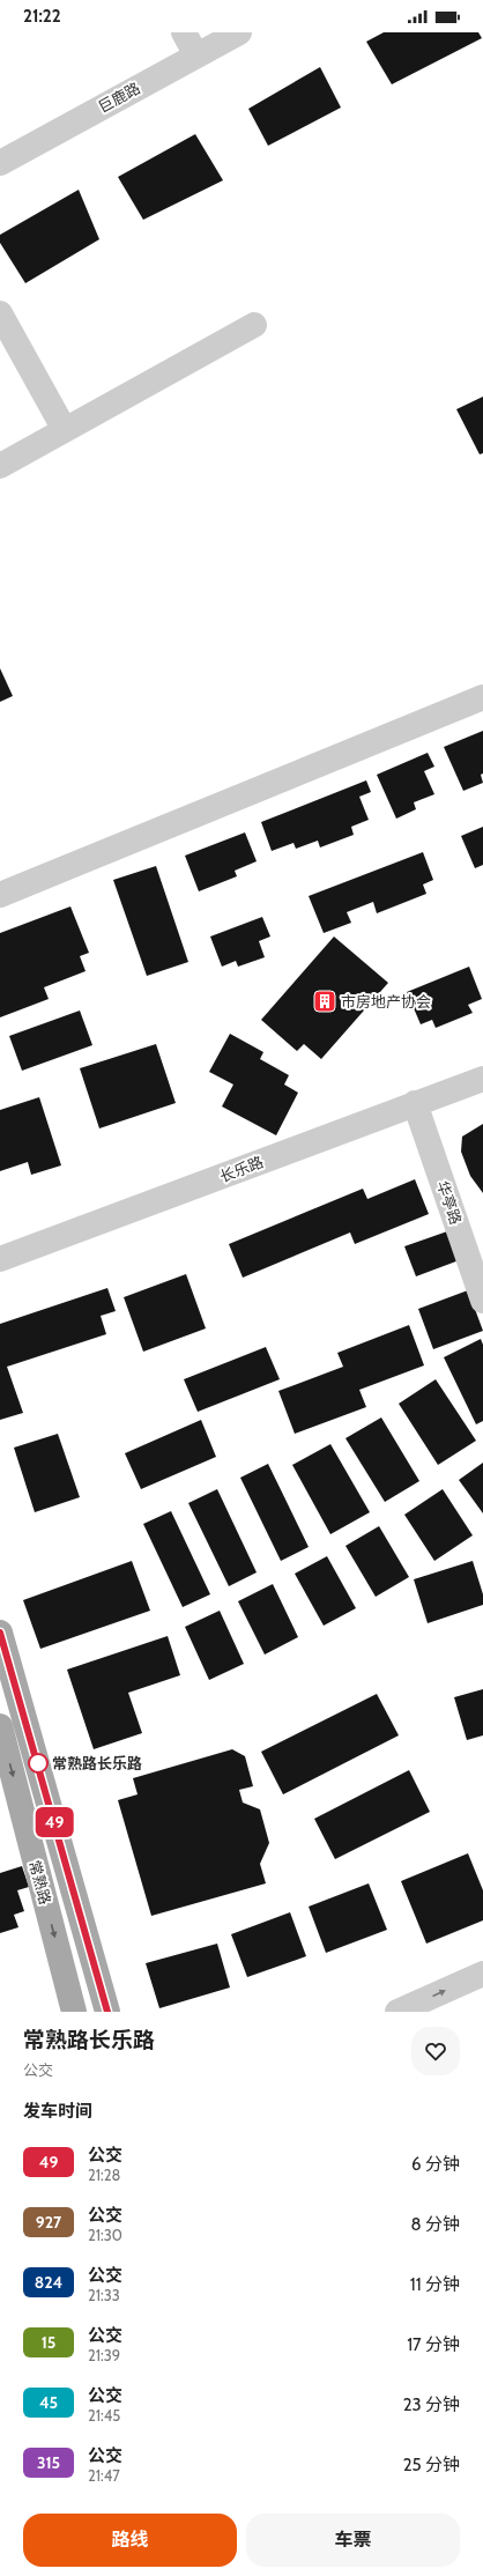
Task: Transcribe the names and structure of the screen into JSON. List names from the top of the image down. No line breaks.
{"streets":{"main road":["常熟路"],"street":["巨鹿路","长乐路","华亭路"]},"crossings":[["长乐路","华亭路"]],"places":{"building":["市房地产协会"],"other":["常熟路长乐路"]},"lines":["bus line 49"],"page":{"status":"21:22","on_map":"49","heading":[["常熟路长乐路","公交"],"发车时间"],"list":[{"mark":"49","name":"公交","note":"21:28","value":"6 分钟"},{"mark":"927","name":"公交","note":"21:30","value":"8 分钟"},{"mark":"824","name":"公交","note":"21:33","value":"11 分钟"},{"mark":"15","name":"公交","note":"21:39","value":"17 分钟"},{"mark":"45","name":"公交","note":"21:45","value":"23 分钟"},{"mark":"315","name":"公交","note":"21:47","value":"25 分钟"}],"buttons":["路线","车票"]}}
